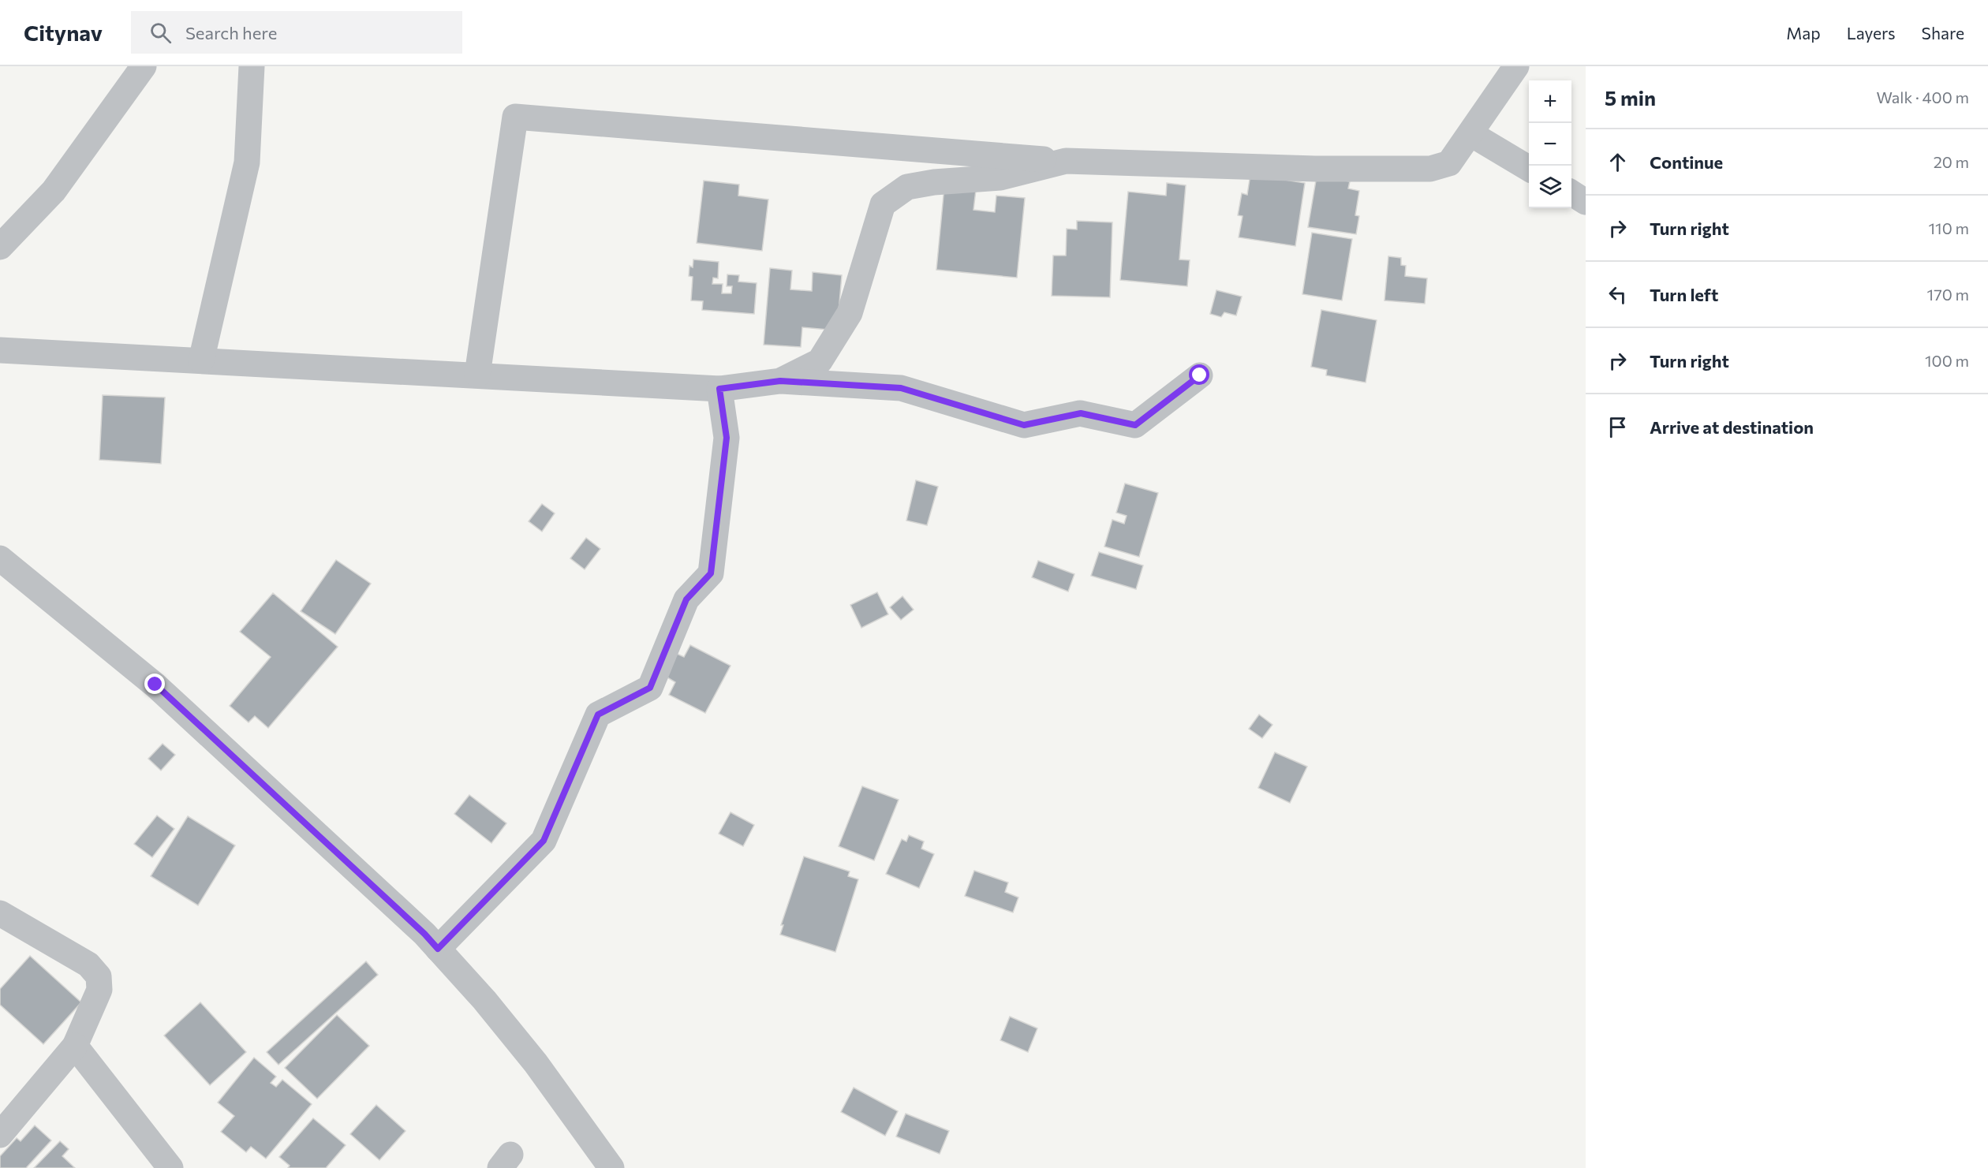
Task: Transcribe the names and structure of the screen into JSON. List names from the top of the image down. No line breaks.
{"page":{"header":"Citynav","search":"Search here","nav":["Map","Layers","Share"],"heading":["5 min","Walk · 400 m"],"map_buttons":["+","−"],"list":[["Continue","20 m"],["Turn right","110 m"],["Turn left","170 m"],["Turn right","100 m"],"Arrive at destination"]}}
